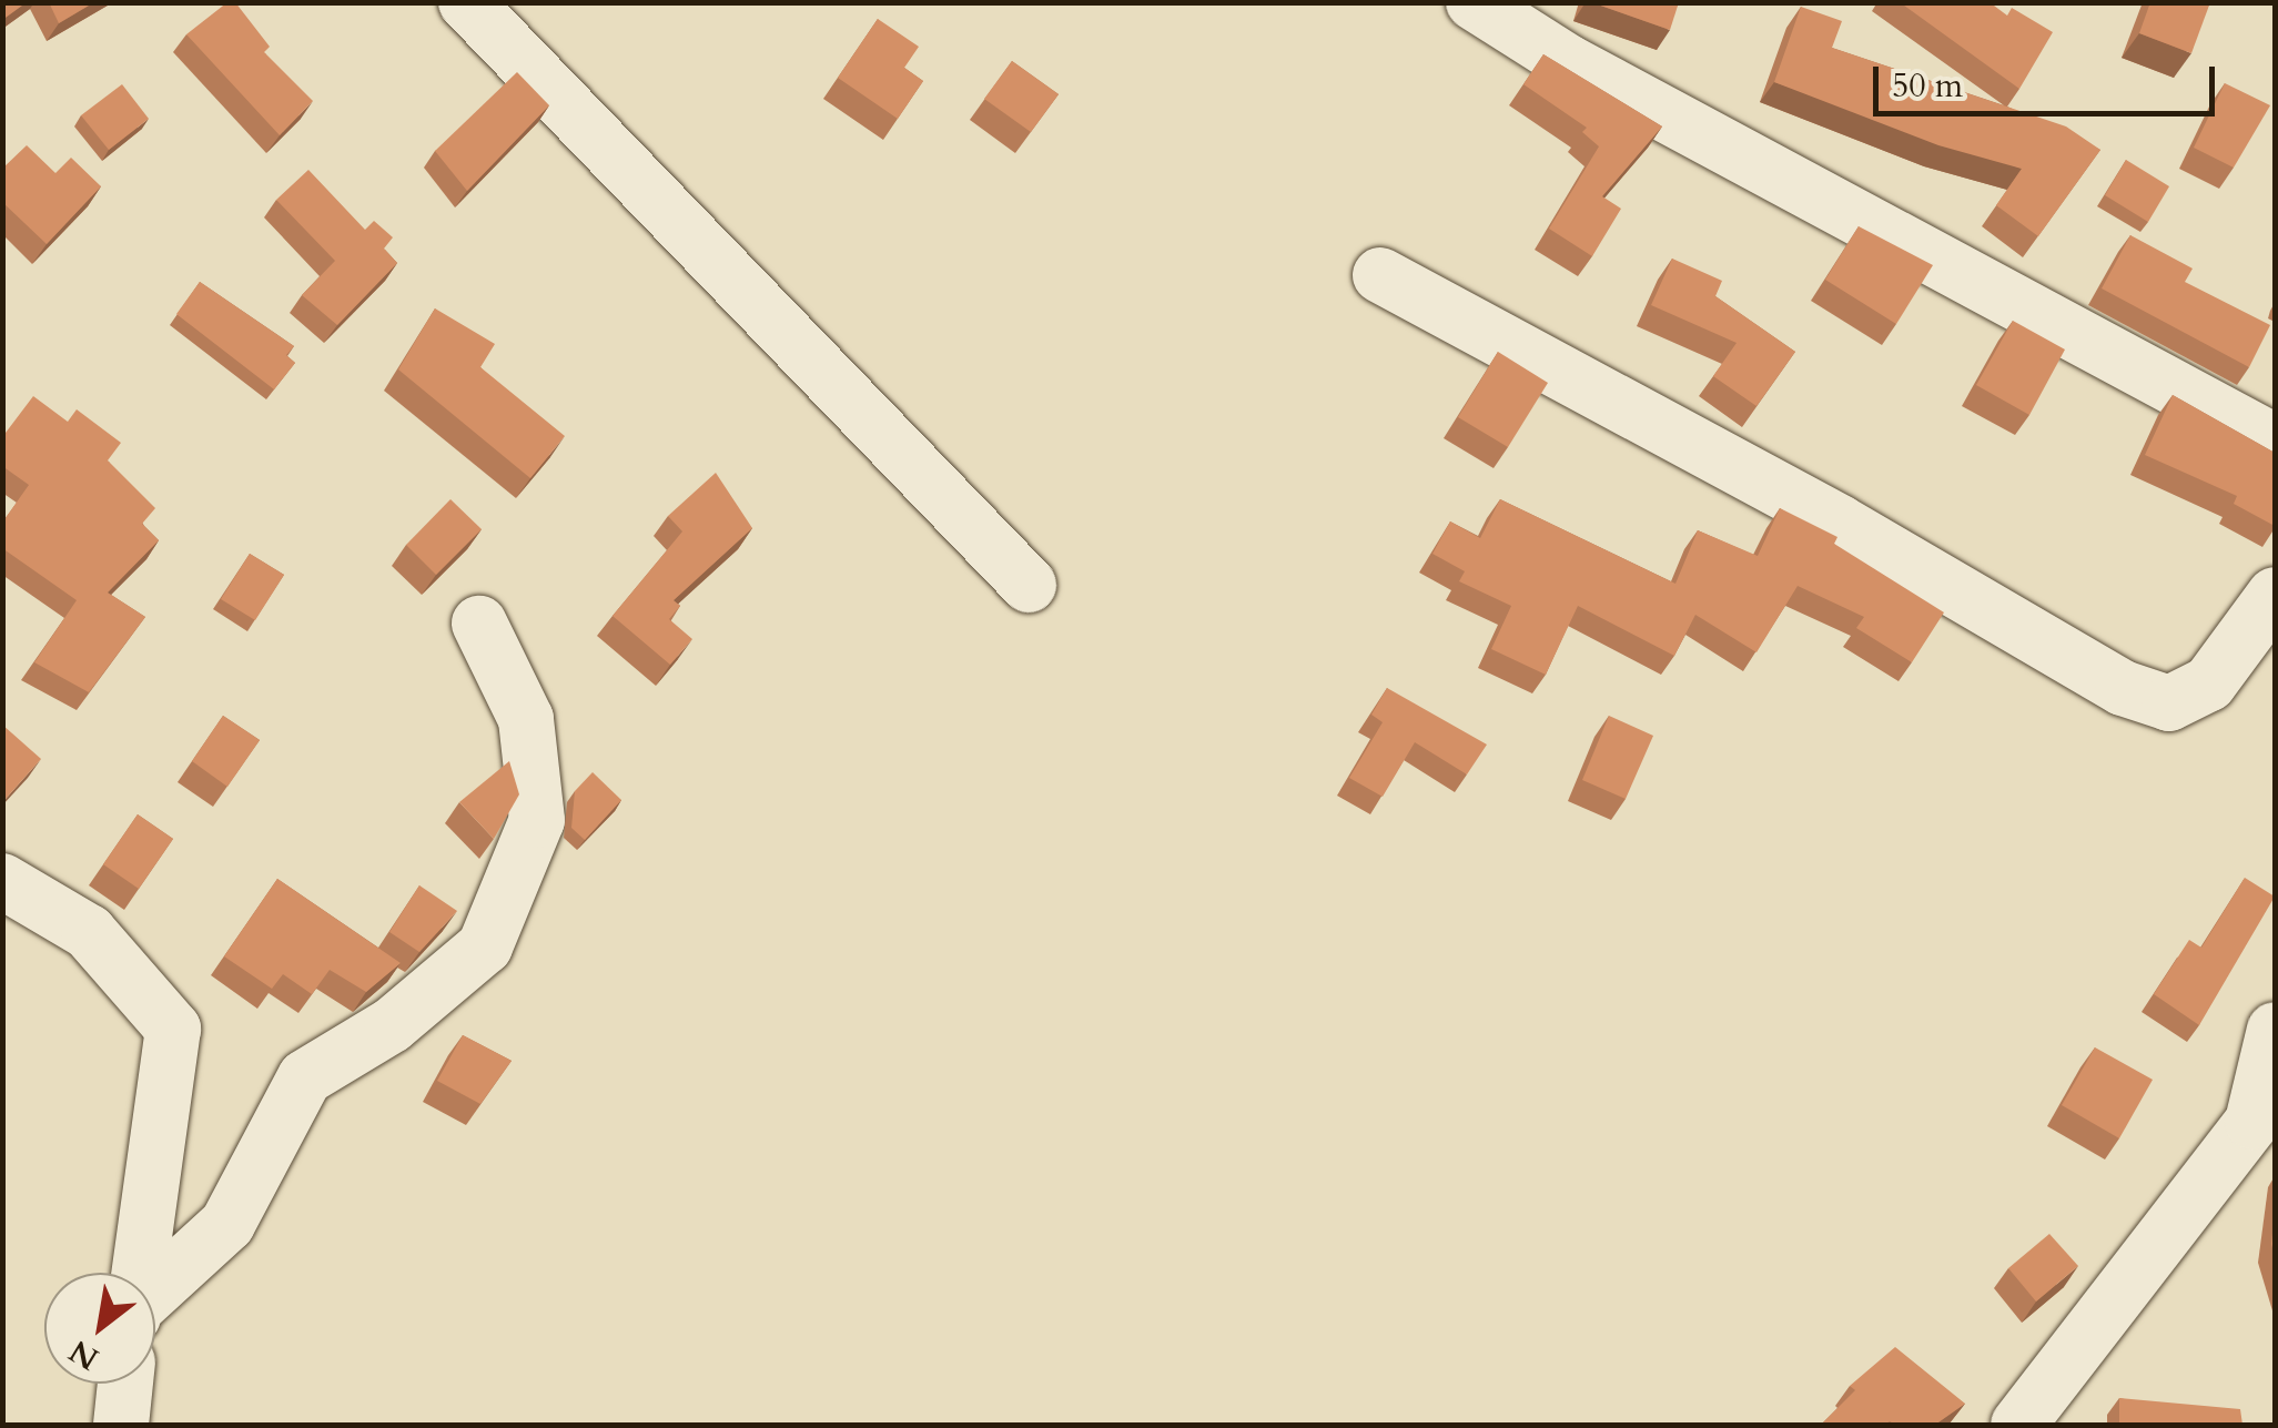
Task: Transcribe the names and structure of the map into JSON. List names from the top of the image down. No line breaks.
{"scale_bar":"50 m","north":"bottom left"}
